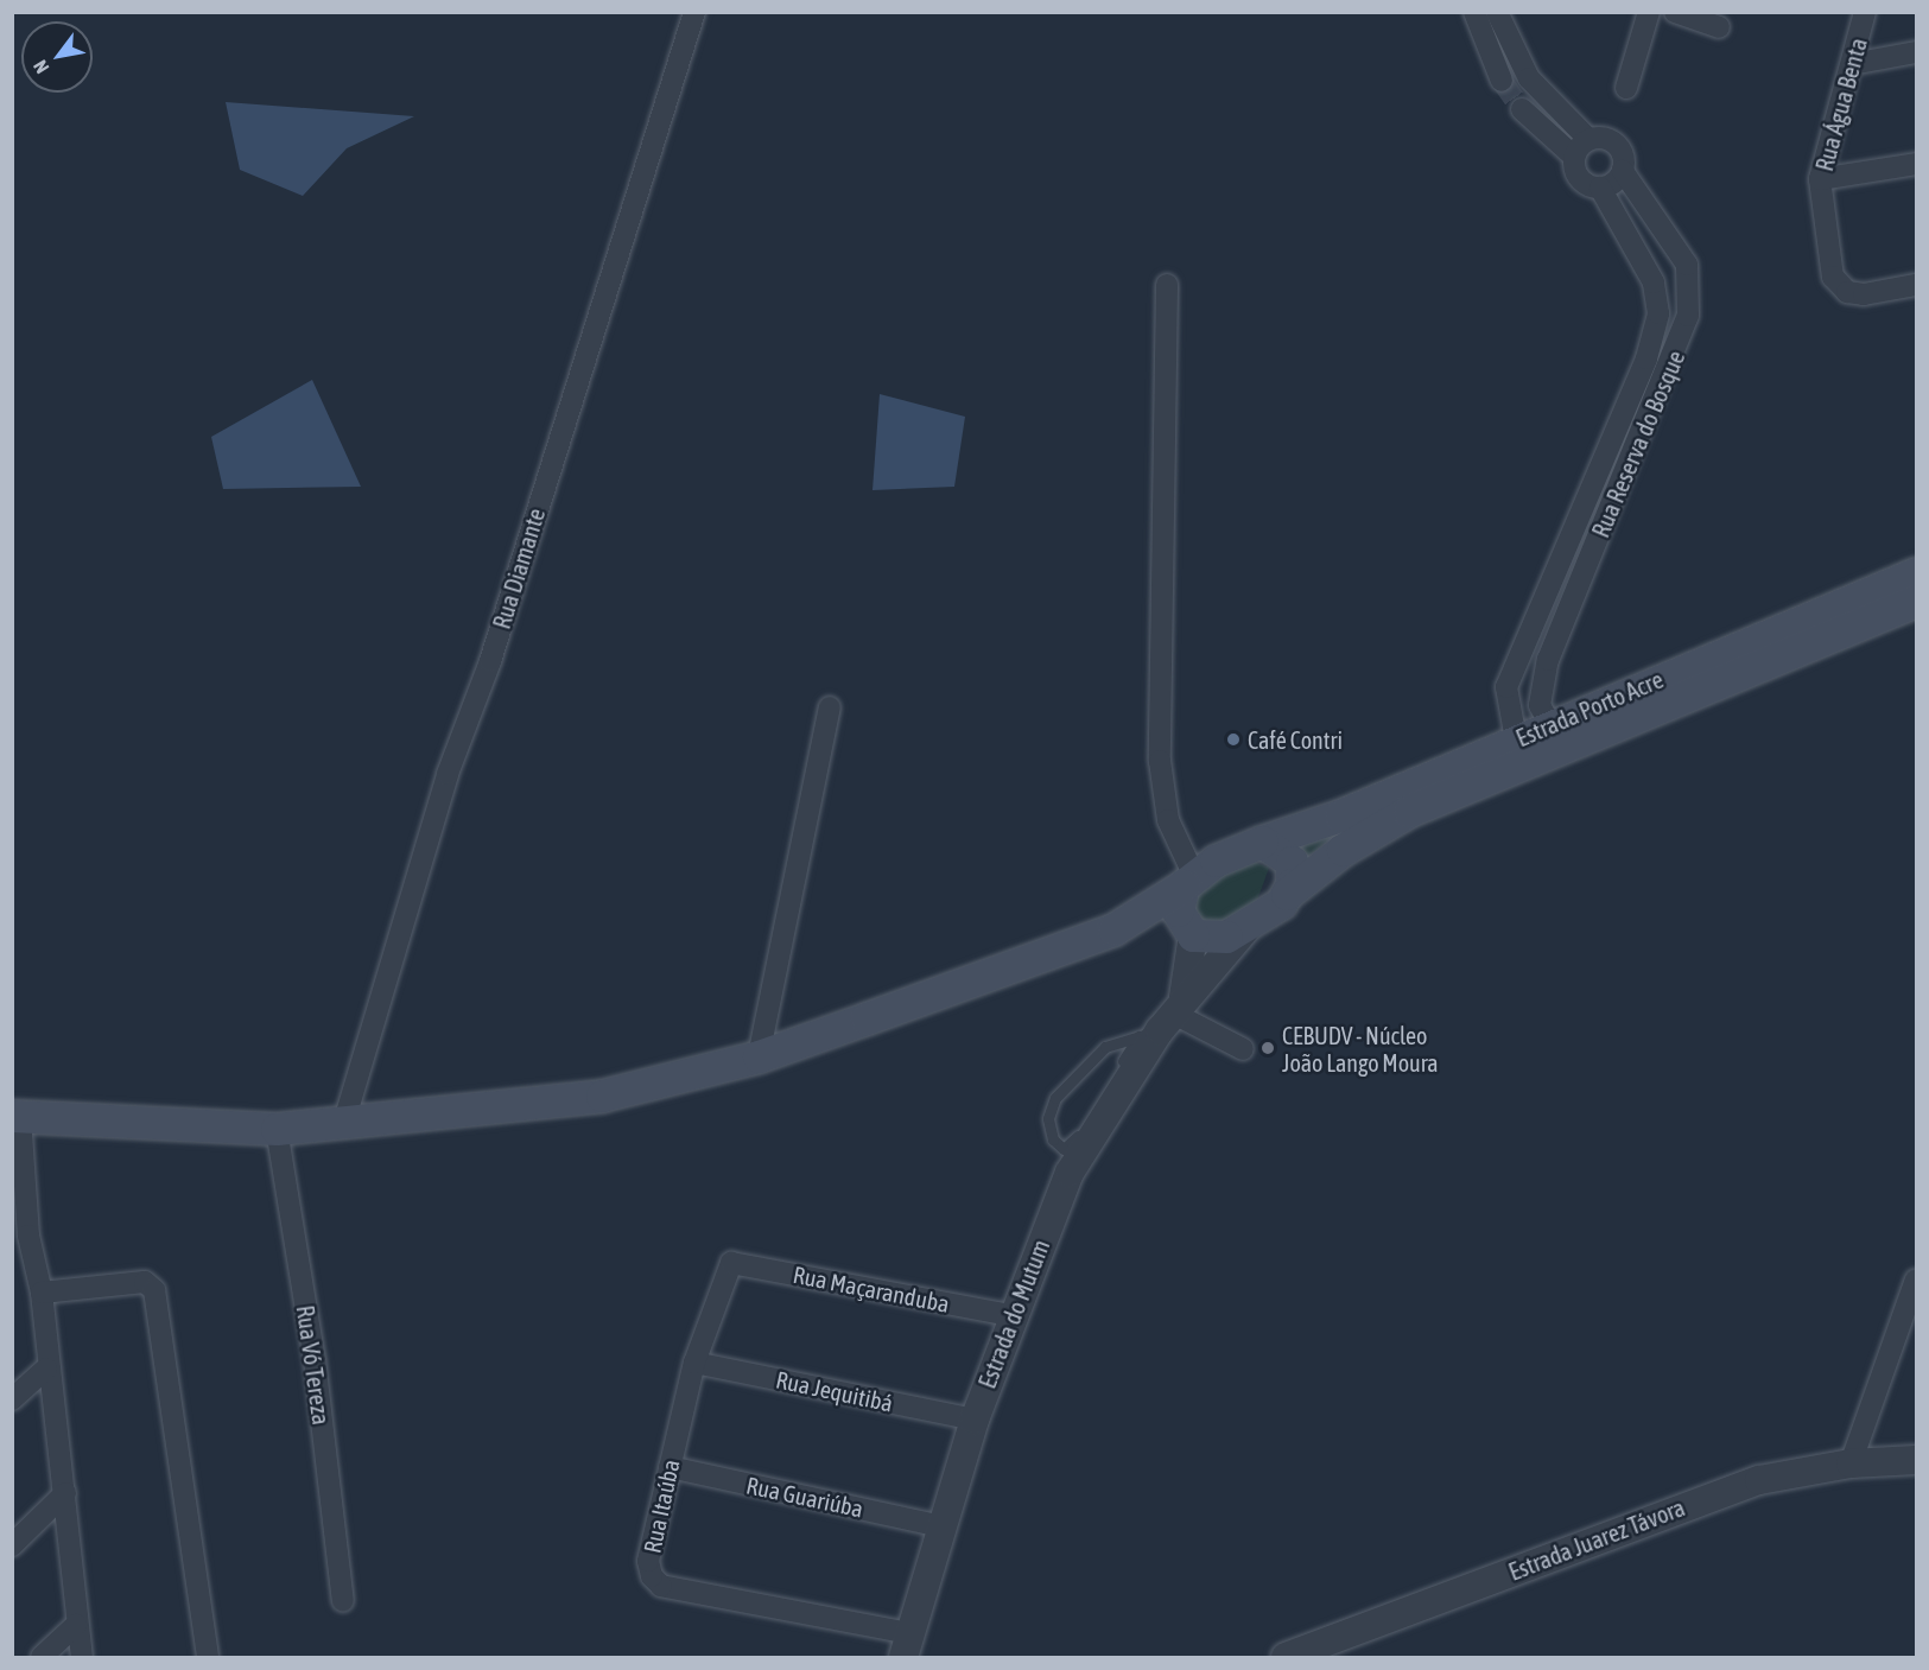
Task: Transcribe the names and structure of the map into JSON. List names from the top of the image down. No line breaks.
{"streets":{"main road":["Estrada Porto Acre"],"street":["Rua Água Benta","Rua Reserva do Bosque","Rua Diamante","Rua Maçaranduba","Estrada do Mutum","Rua Vó Tereza","Rua Jequitibá","Rua Guariúba","Rua Itaúba","Estrada Juarez Távora"]},"crossings":[["Rua Reserva do Bosque","Estrada Porto Acre"],["Estrada Porto Acre","Estrada do Mutum"],["Rua Maçaranduba","Estrada do Mutum"],["Rua Maçaranduba","Rua Itaúba"],["Estrada do Mutum","Rua Jequitibá"],["Estrada do Mutum","Rua Guariúba"],["Estrada do Mutum","Rua Itaúba"],["Rua Jequitibá","Rua Itaúba"],["Rua Guariúba","Rua Itaúba"]],"places":["Café Contri","CEBUDV - Núcleo João Lango Moura"],"north":"bottom left"}
